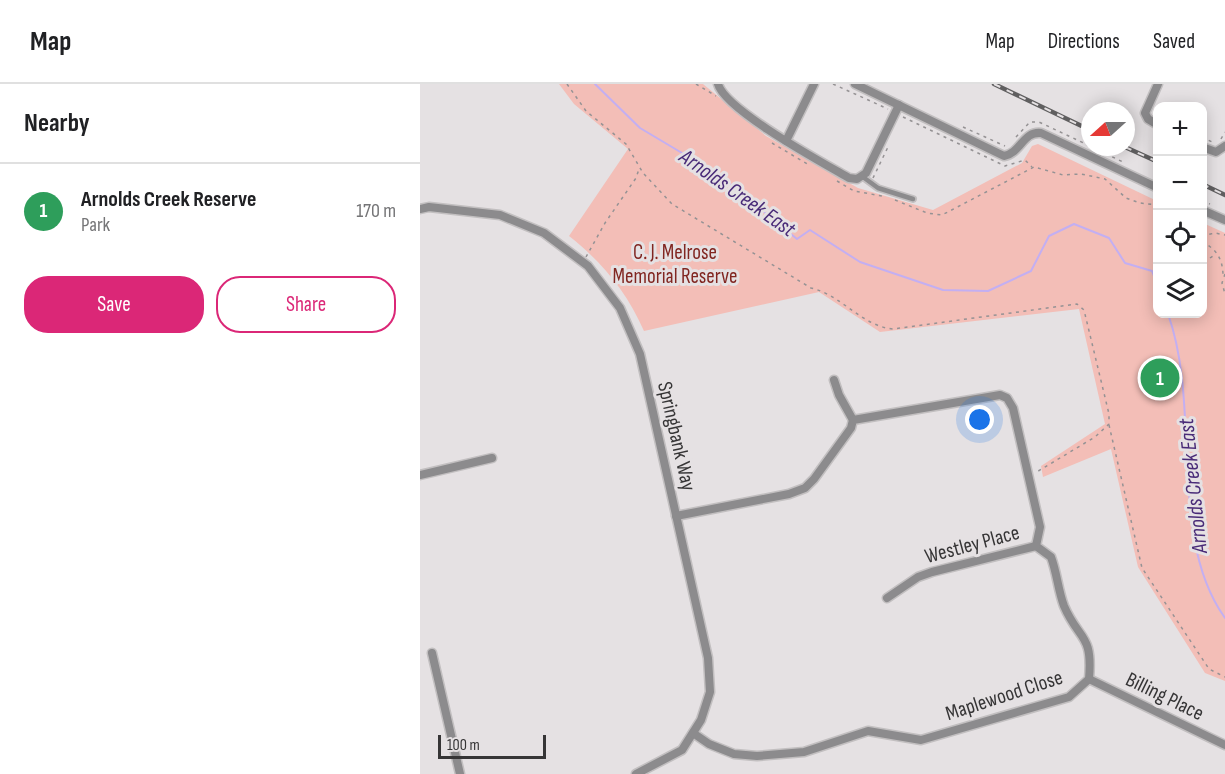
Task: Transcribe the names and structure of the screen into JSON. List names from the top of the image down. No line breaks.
{"streets":{"street":["Springbank Way","Westley Place","Maplewood Close","Billing Place"]},"crossings":[["Springbank Way","Maplewood Close"],["Westley Place","Maplewood Close"],["Maplewood Close","Billing Place"]],"water":["Arnolds Creek East"],"parks":["C. J. Melrose Memorial Reserve"],"scale_bar":"100 m","north":"left","page":{"header":"Map","nav":["Map","Directions","Saved"],"heading":"Nearby","map_buttons":["+","−"],"list":[{"mark":"1","name":"Arnolds Creek Reserve","note":"Park","value":"170 m"}],"buttons":["Save","Share"],"pins":"1","scale":"100 m"}}
